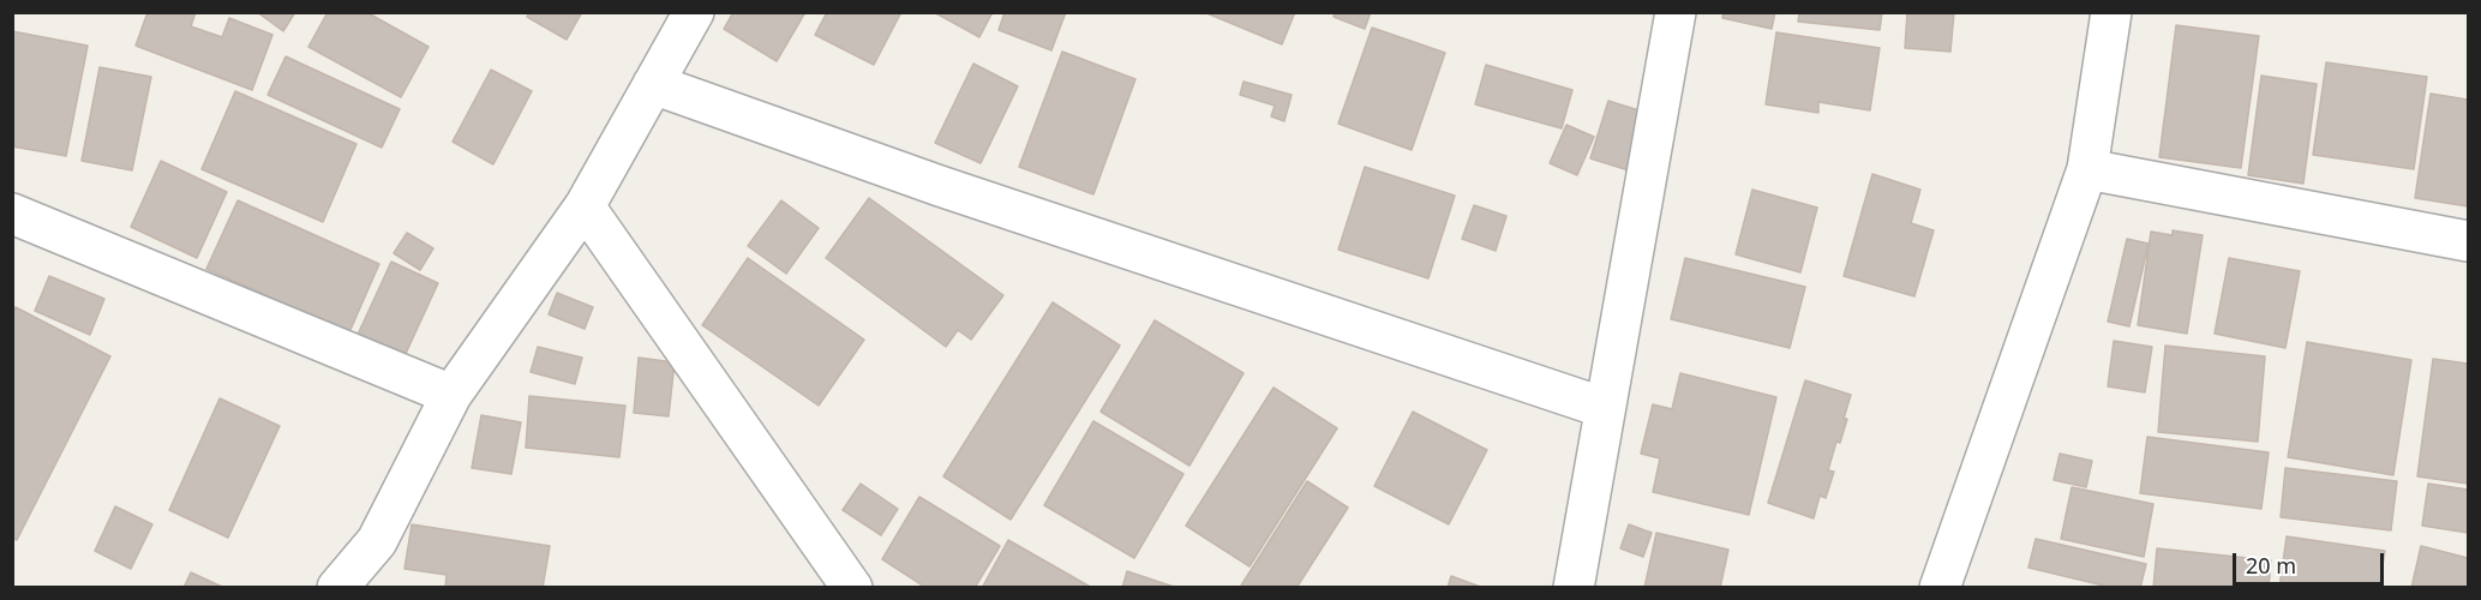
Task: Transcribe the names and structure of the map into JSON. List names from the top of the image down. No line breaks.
{"scale_bar":"20 m"}
